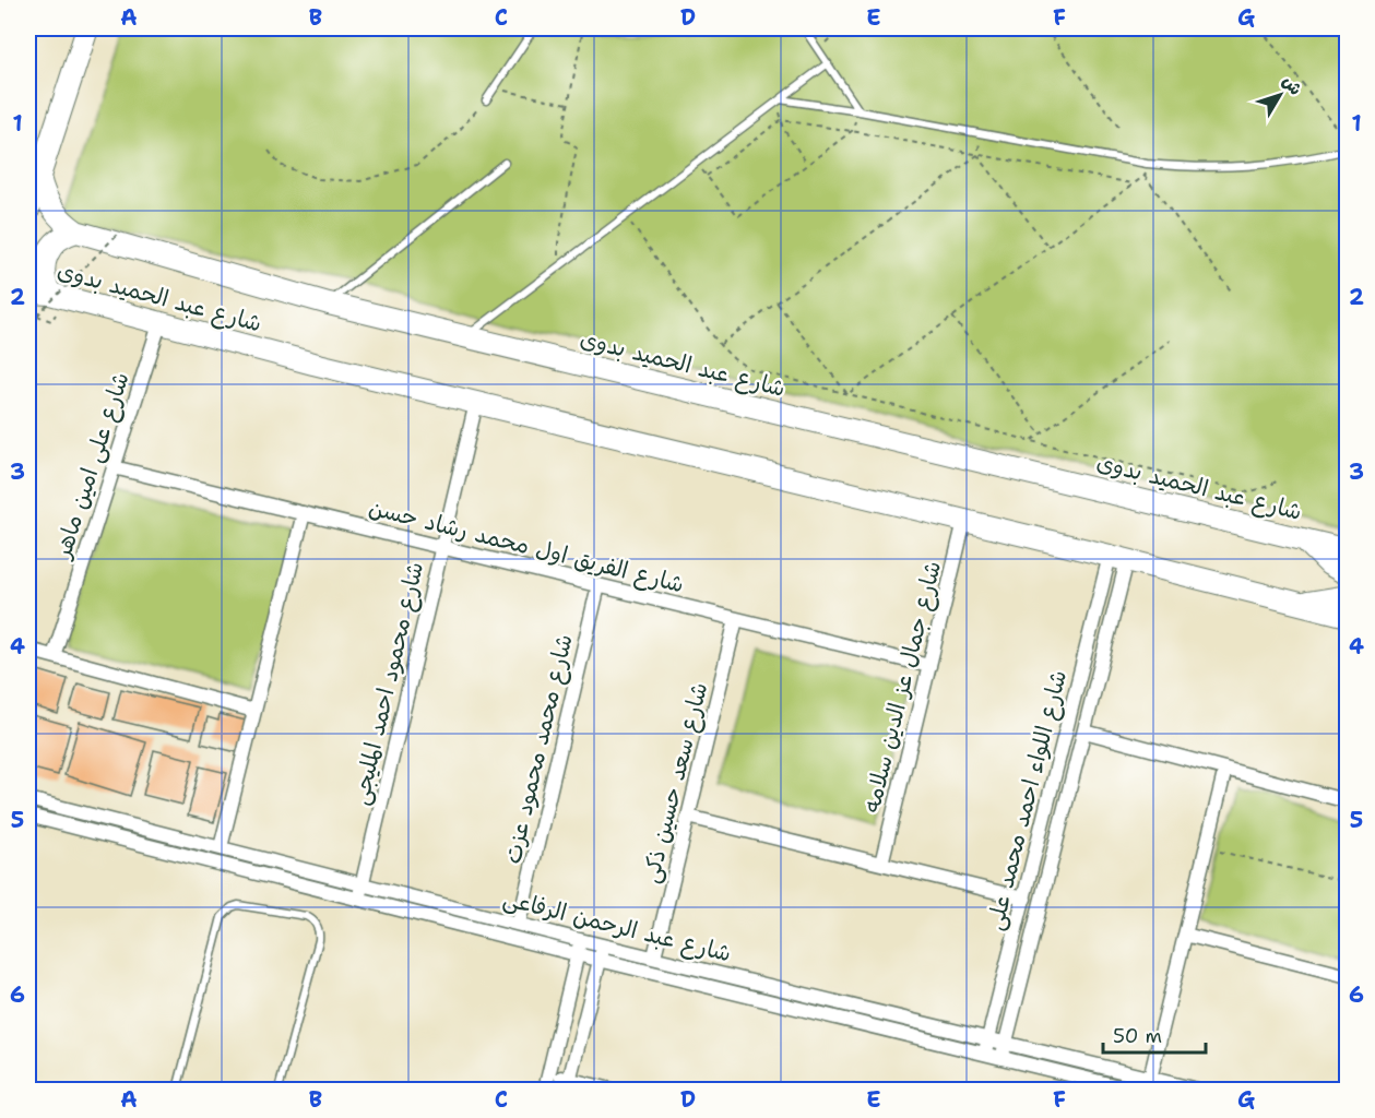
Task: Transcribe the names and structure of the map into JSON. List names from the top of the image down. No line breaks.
{"streets":{"main road":["شارع عبد الحميد بدوى"],"street":["شارع على امين ماهر","شارع الفريق اول محمد رشاد حسن","شارع محمود احمد المليجى","شارع جمال عز الدين سلامه","شارع محمد محمود عزت","شارع سعد حسين ذكى","شارع اللواء احمد محمد على","شارع عبد الرحمن الرفاعى"]},"crossings":[["شارع عبد الحميد بدوى","شارع على امين ماهر"],["شارع عبد الحميد بدوى","شارع محمود احمد المليجى"],["شارع عبد الحميد بدوى","شارع جمال عز الدين سلامه"],["شارع عبد الحميد بدوى","شارع اللواء احمد محمد على"],["شارع على امين ماهر","شارع الفريق اول محمد رشاد حسن"],["شارع الفريق اول محمد رشاد حسن","شارع محمود احمد المليجى"],["شارع الفريق اول محمد رشاد حسن","شارع جمال عز الدين سلامه"],["شارع الفريق اول محمد رشاد حسن","شارع محمد محمود عزت"],["شارع الفريق اول محمد رشاد حسن","شارع سعد حسين ذكى"],["شارع محمود احمد المليجى","شارع عبد الرحمن الرفاعى"],["شارع محمد محمود عزت","شارع عبد الرحمن الرفاعى"],["شارع سعد حسين ذكى","شارع عبد الرحمن الرفاعى"],["شارع اللواء احمد محمد على","شارع عبد الرحمن الرفاعى"]],"scale_bar":"50 m","north":"top right","grid":{"columns":["A","B","C","D","E","F","G"],"rows":["1","2","3","4","5","6"]}}
